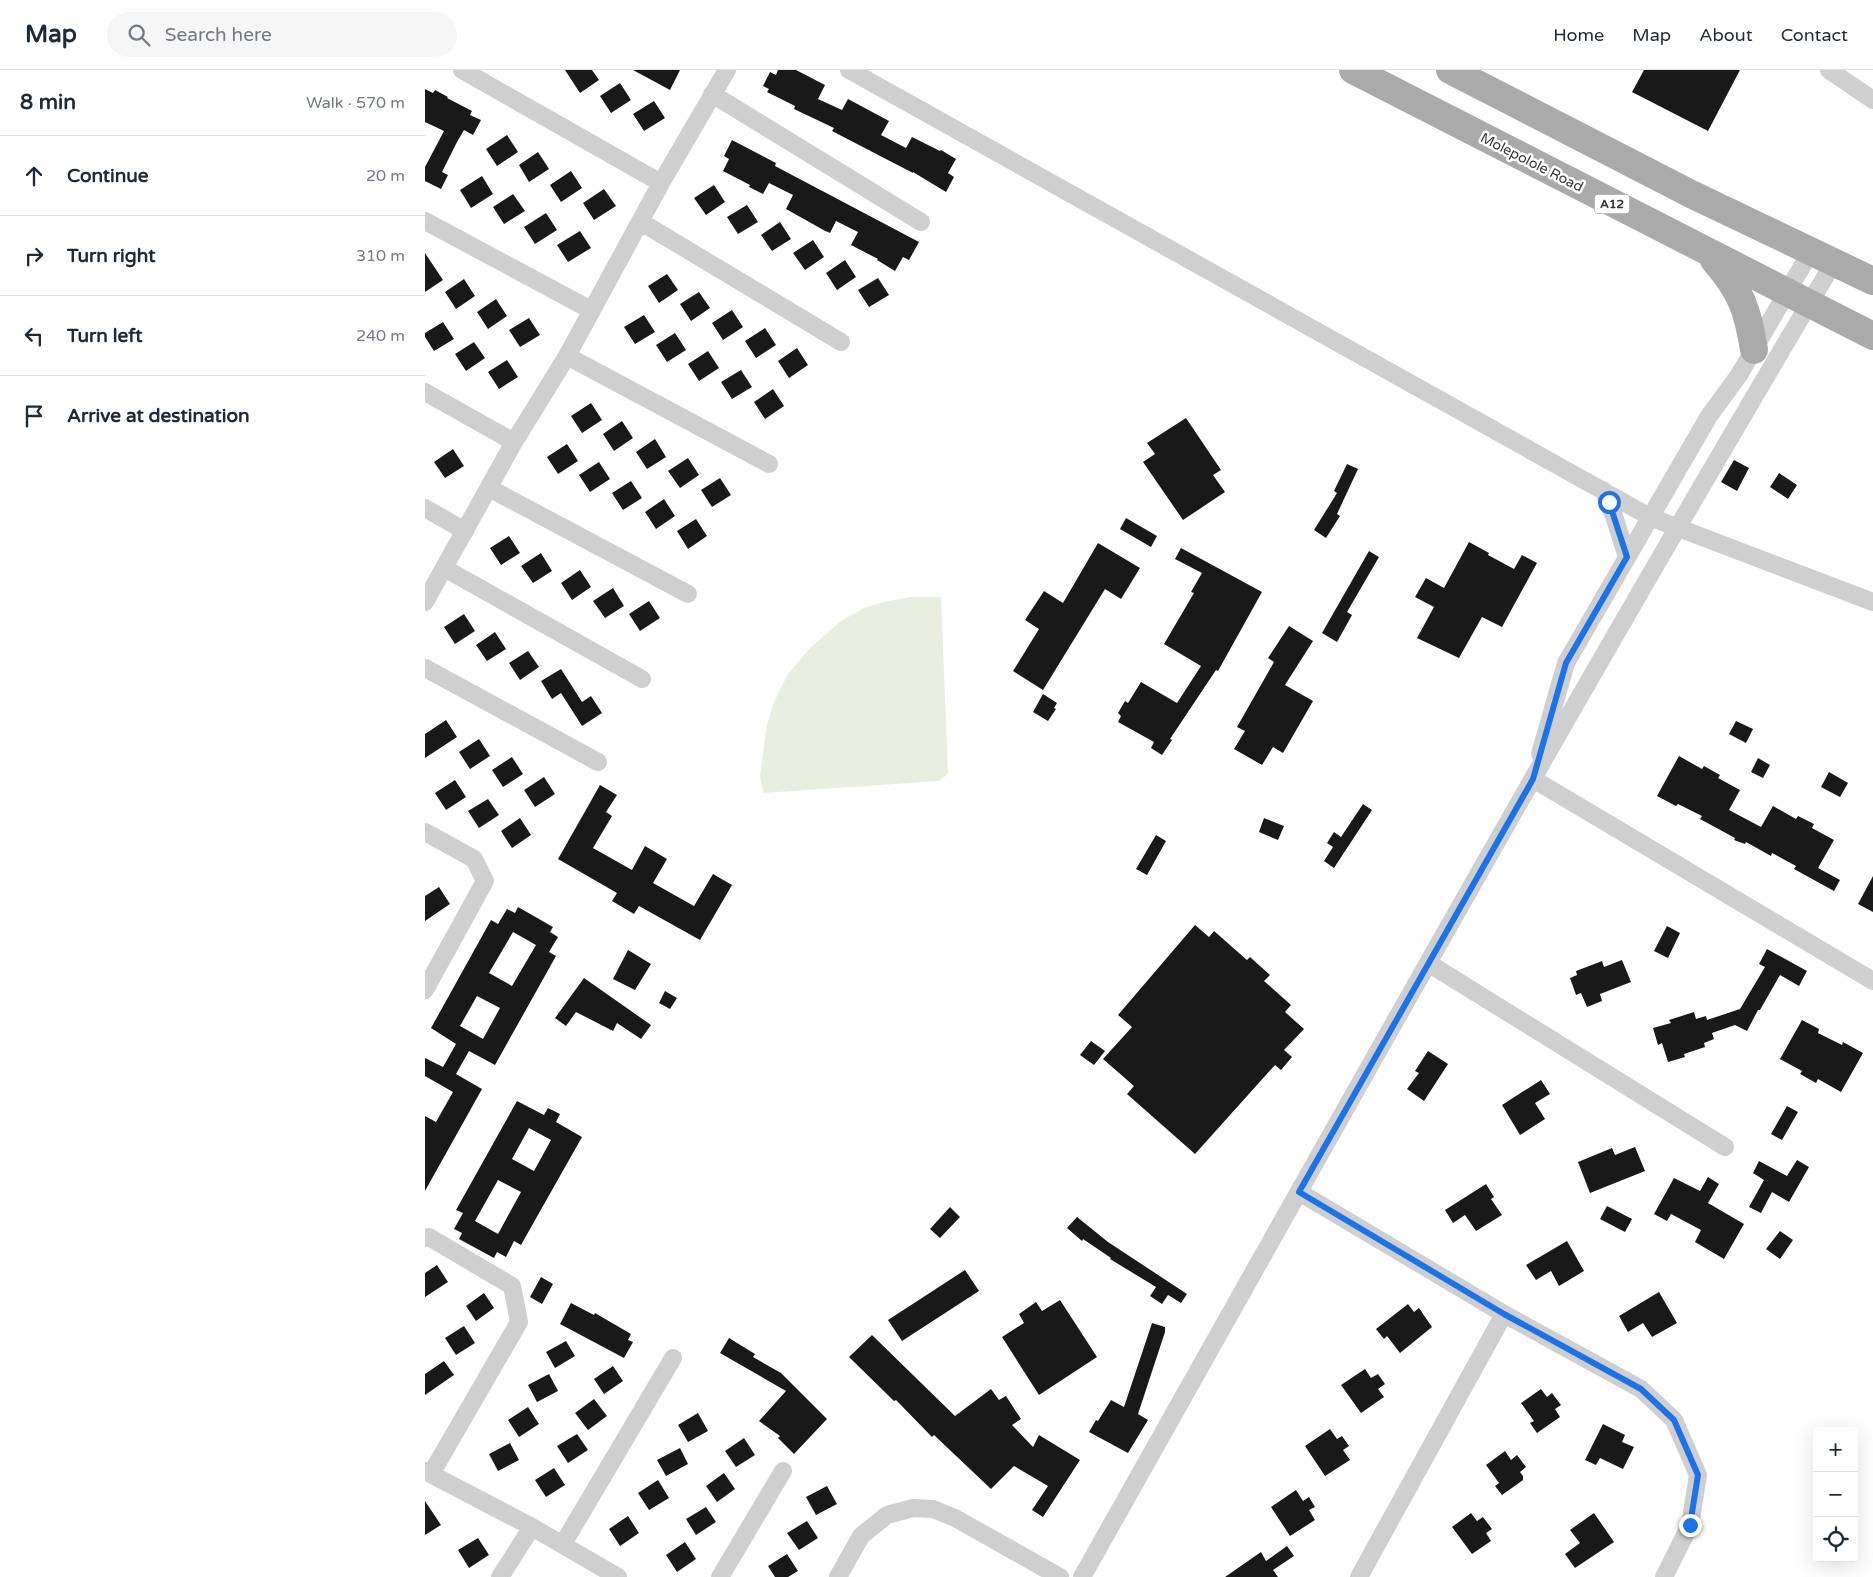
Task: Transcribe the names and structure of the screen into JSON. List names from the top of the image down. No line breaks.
{"streets":{"main road":["Molepolole Road","A12"]},"page":{"header":"Map","search":"Search here","nav":["Home","Map","About","Contact"],"heading":["8 min","Walk · 570 m"],"list":[["Continue","20 m"],["Turn right","310 m"],["Turn left","240 m"],"Arrive at destination"],"map_buttons":["+","−"]}}
